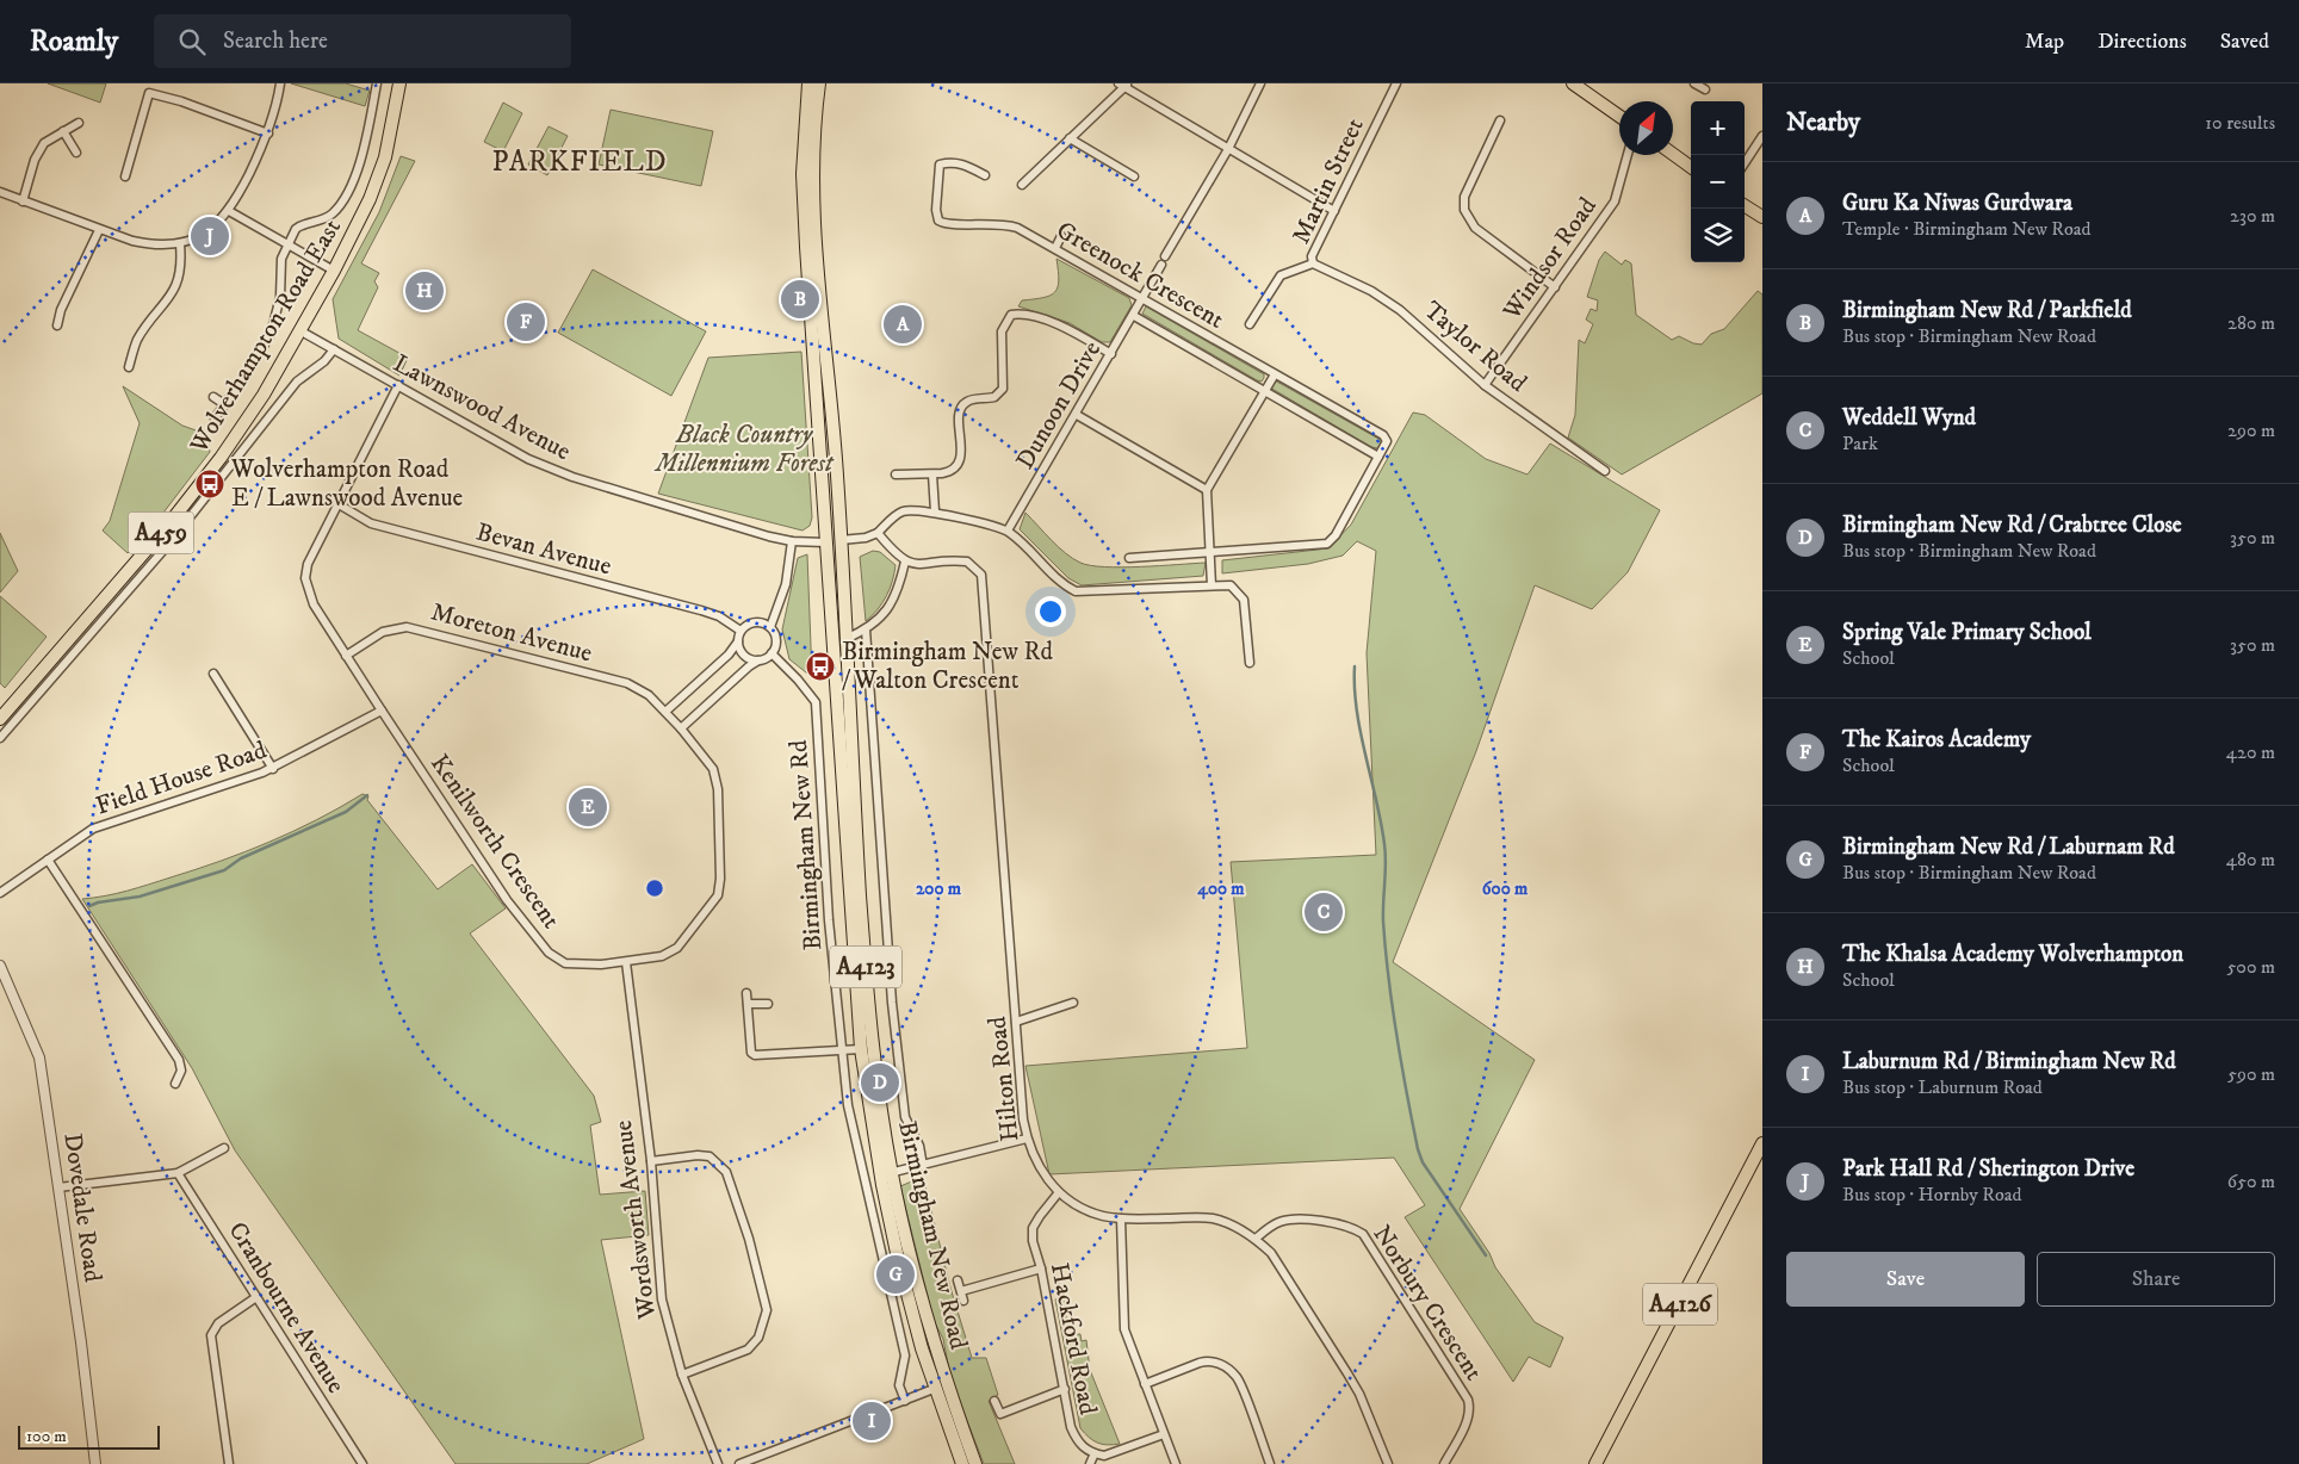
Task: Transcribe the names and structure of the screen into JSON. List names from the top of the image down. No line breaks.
{"streets":{"main road":["Wolverhampton Road East","A459","A4123","Birmingham New Road","A4126"],"street":["Martin Street","Windsor Road","Greenock Crescent","Taylor Road","Dunoon Drive","Lawnswood Avenue","Bevan Avenue","Moreton Avenue","Field House Road","Kenilworth Crescent","Birmingham New Rd","Hilton Road","Dovedale Road","Wordsworth Avenue","Norbury Crescent","Cranbourne Avenue","Hackford Road"]},"crossings":[["Martin Street","Taylor Road"],["Windsor Road","Taylor Road"],["Greenock Crescent","Dunoon Drive"],["Wolverhampton Road East","Lawnswood Avenue"],["Lawnswood Avenue","Kenilworth Crescent"],["Lawnswood Avenue","Birmingham New Road"],["Bevan Avenue","Kenilworth Crescent"],["Bevan Avenue","Birmingham New Rd"],["Moreton Avenue","Kenilworth Crescent"],["Field House Road","Kenilworth Crescent"],["Kenilworth Crescent","Wordsworth Avenue"],["Hilton Road","Norbury Crescent"],["Hilton Road","Hackford Road"]],"districts":["PARKFIELD"],"parks":["Black Country Millennium Forest"],"places":{"bus stop":["Wolverhampton Road E / Lawnswood Avenue","Birmingham New Rd / Walton Crescent"]},"scale_bar":"100 m","north":"top right","page":{"header":"Roamly","search":"Search here","nav":["Map","Directions","Saved"],"heading":["Nearby","10 results"],"map_buttons":["+","−"],"list":[{"mark":"A","name":"Guru Ka Niwas Gurdwara","note":"Temple · Birmingham New Road","value":"230 m"},{"mark":"B","name":"Birmingham New Rd / Parkfield","note":"Bus stop · Birmingham New Road","value":"280 m"},{"mark":"C","name":"Weddell Wynd","note":"Park","value":"290 m"},{"mark":"D","name":"Birmingham New Rd / Crabtree Close","note":"Bus stop · Birmingham New Road","value":"350 m"},{"mark":"E","name":"Spring Vale Primary School","note":"School","value":"350 m"},{"mark":"F","name":"The Kairos Academy","note":"School","value":"420 m"},{"mark":"G","name":"Birmingham New Rd / Laburnam Rd","note":"Bus stop · Birmingham New Road","value":"480 m"},{"mark":"H","name":"The Khalsa Academy Wolverhampton","note":"School","value":"500 m"},{"mark":"I","name":"Laburnum Rd / Birmingham New Rd","note":"Bus stop · Laburnum Road","value":"590 m"},{"mark":"J","name":"Park Hall Rd / Sherington Drive","note":"Bus stop · Hornby Road","value":"650 m"}],"pins":["J","H","B","F","A","E","C","D","G","I"],"buttons":["Save","Share"],"scale":"100 m"},"rings":["200 m","400 m","600 m"]}
